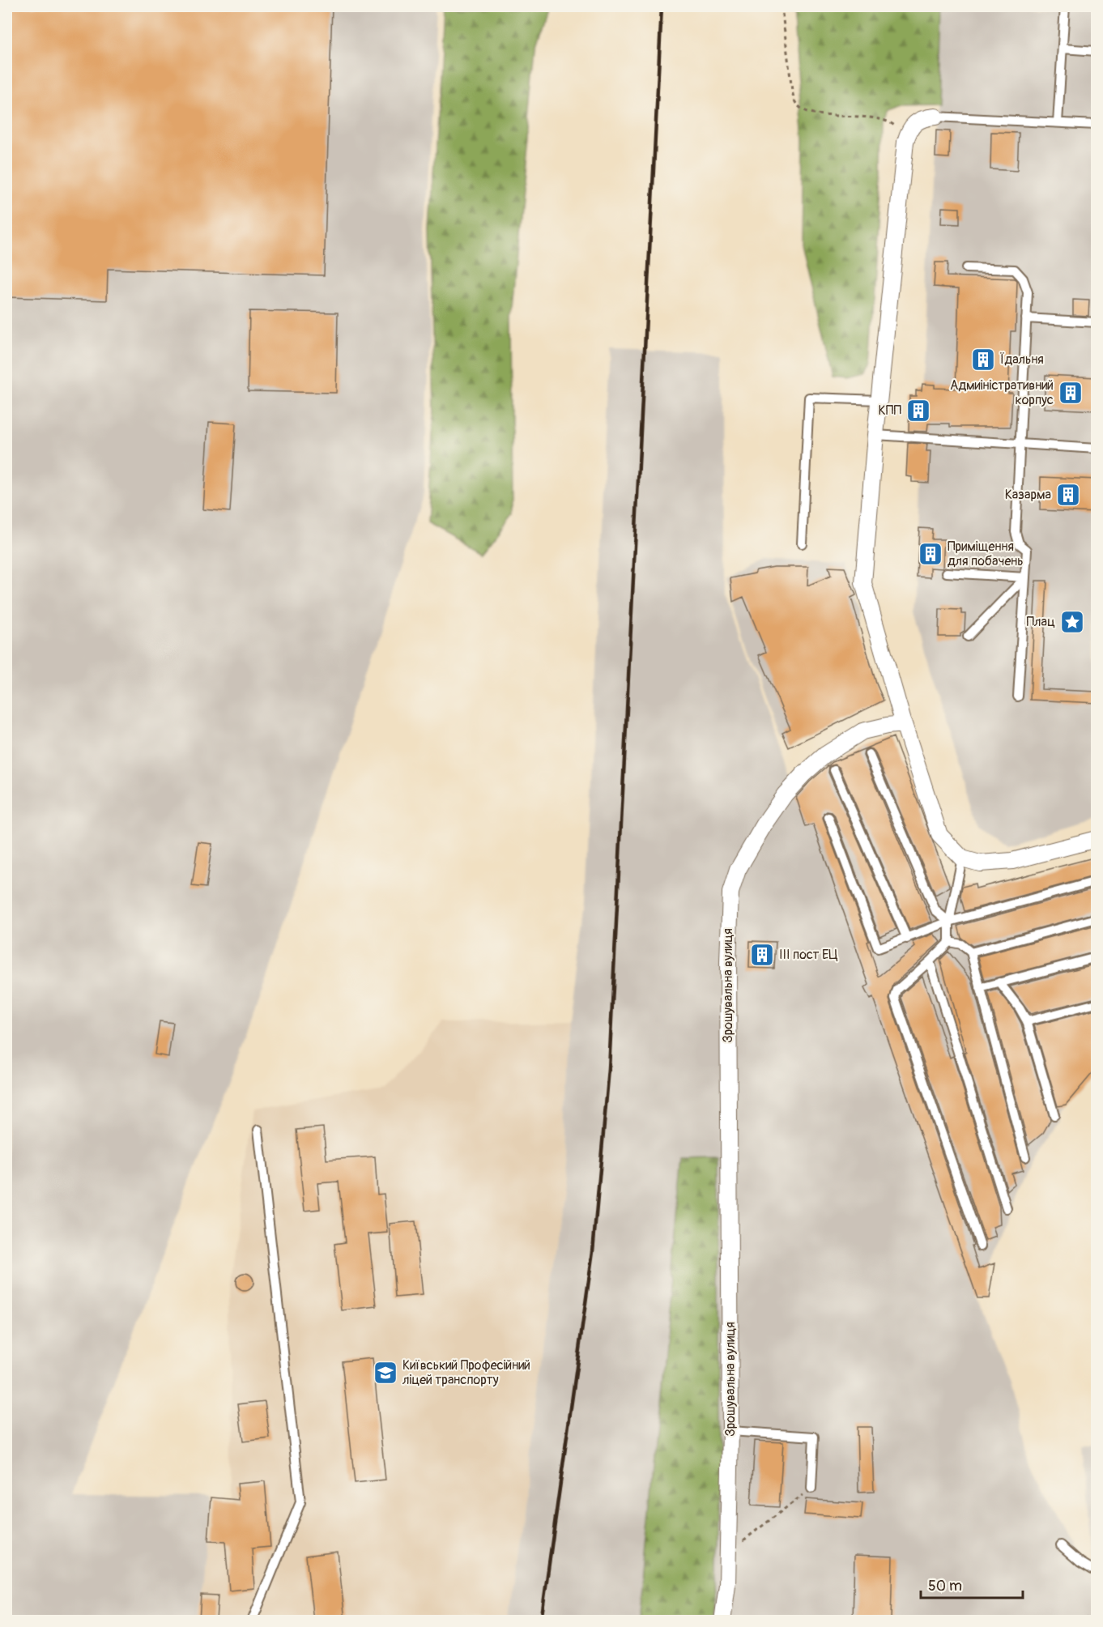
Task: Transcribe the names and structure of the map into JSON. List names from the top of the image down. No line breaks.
{"streets":{"street":["Зрошувальна вулиця"]},"places":{"building":["Їдальня","Адмиіністративний корпус","КПП","Казарма","Приміщення для побачень","III пост ЕЦ"],"place":["Плац"],"school or university":["Київський Професійний ліцей транспорту"]},"scale_bar":"50 m"}
